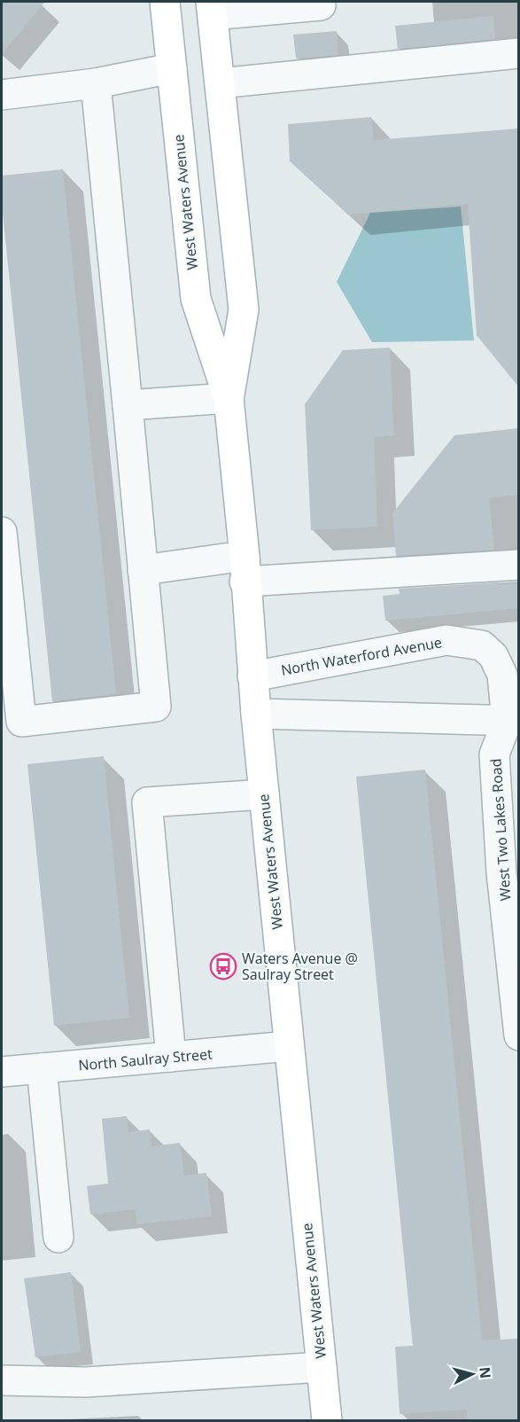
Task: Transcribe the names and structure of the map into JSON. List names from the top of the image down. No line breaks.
{"streets":{"main road":["West Waters Avenue"],"street":["North Waterford Avenue","West Two Lakes Road","North Saulray Street"]},"crossings":[["West Waters Avenue","North Waterford Avenue"],["West Waters Avenue","North Saulray Street"],["North Waterford Avenue","West Two Lakes Road"]],"places":{"bus stop":["Waters Avenue @ Saulray Street"]},"north":"right"}
